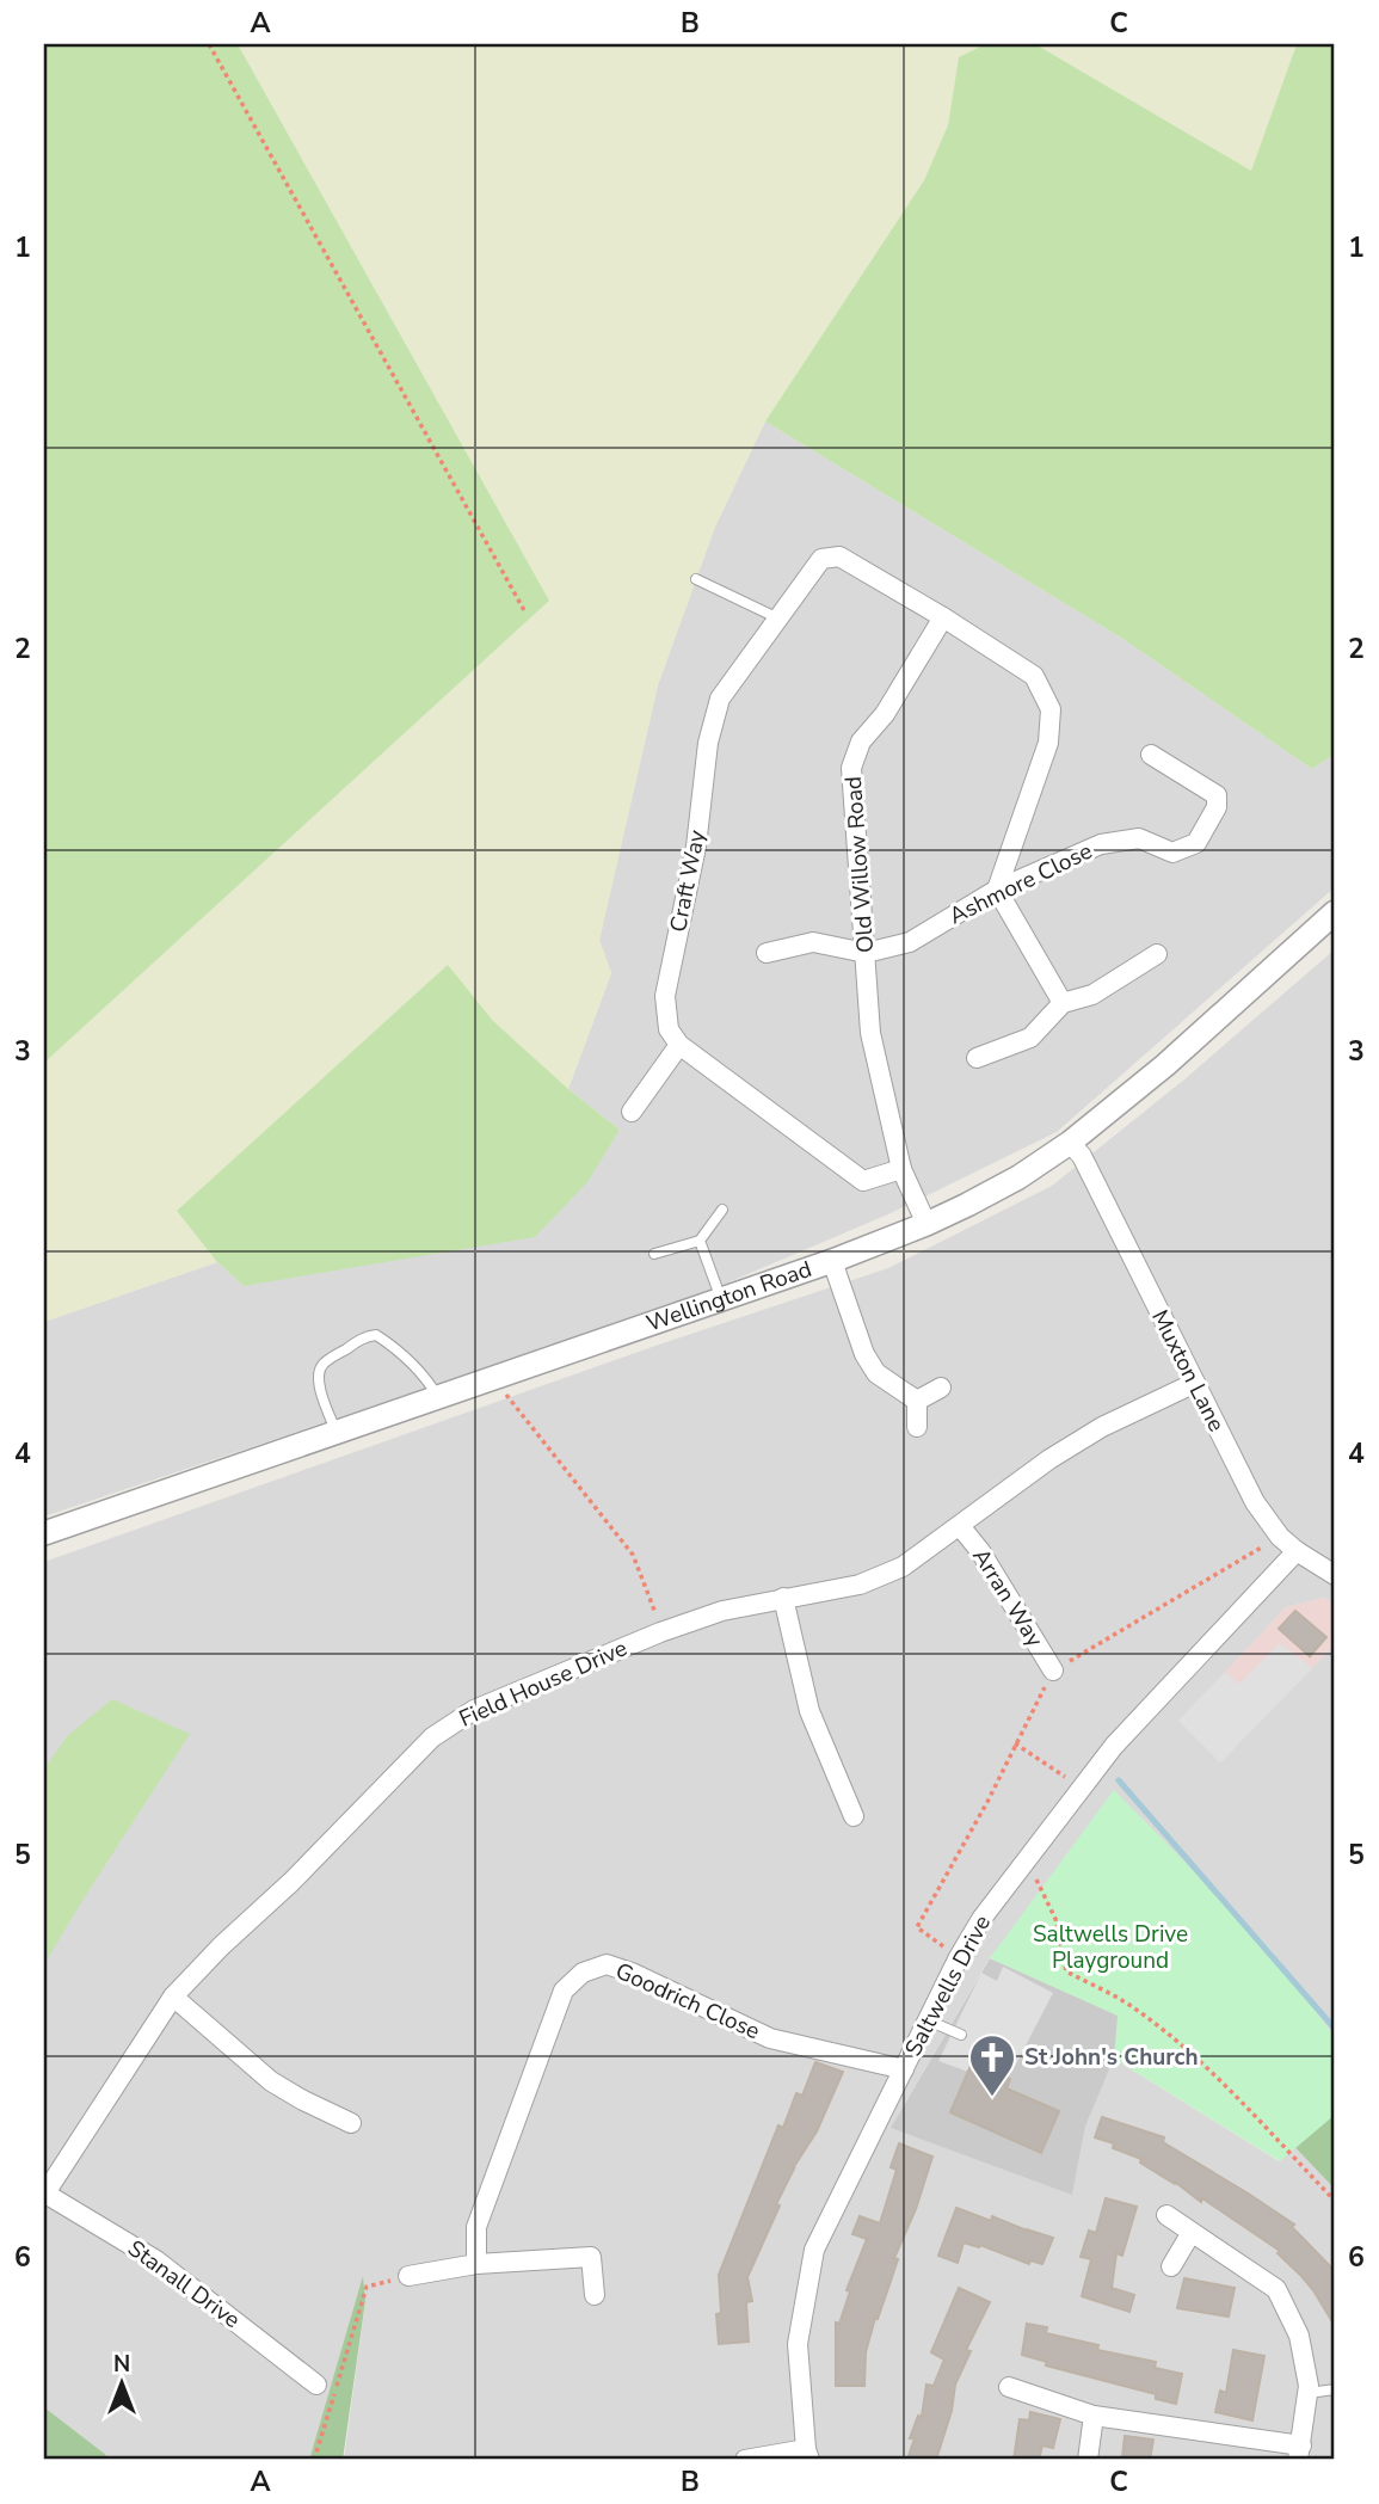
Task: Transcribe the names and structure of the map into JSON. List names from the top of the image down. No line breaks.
{"streets":{"street":["Old Willow Road","Craft Way","Ashmore Close","Wellington Road","Muxton Lane","Arran Way","Field House Drive","Saltwells Drive","Goodrich Close","Stanall Drive"]},"crossings":[["Old Willow Road","Craft Way"],["Old Willow Road","Ashmore Close"],["Wellington Road","Muxton Lane"],["Muxton Lane","Field House Drive"],["Muxton Lane","Saltwells Drive"],["Arran Way","Field House Drive"],["Field House Drive","Stanall Drive"],["Saltwells Drive","Goodrich Close"]],"parks":["Saltwells Drive Playground"],"places":{"church":["St John's Church"]},"north":"top","grid":{"columns":["A","B","C"],"rows":["1","2","3","4","5","6"]}}
